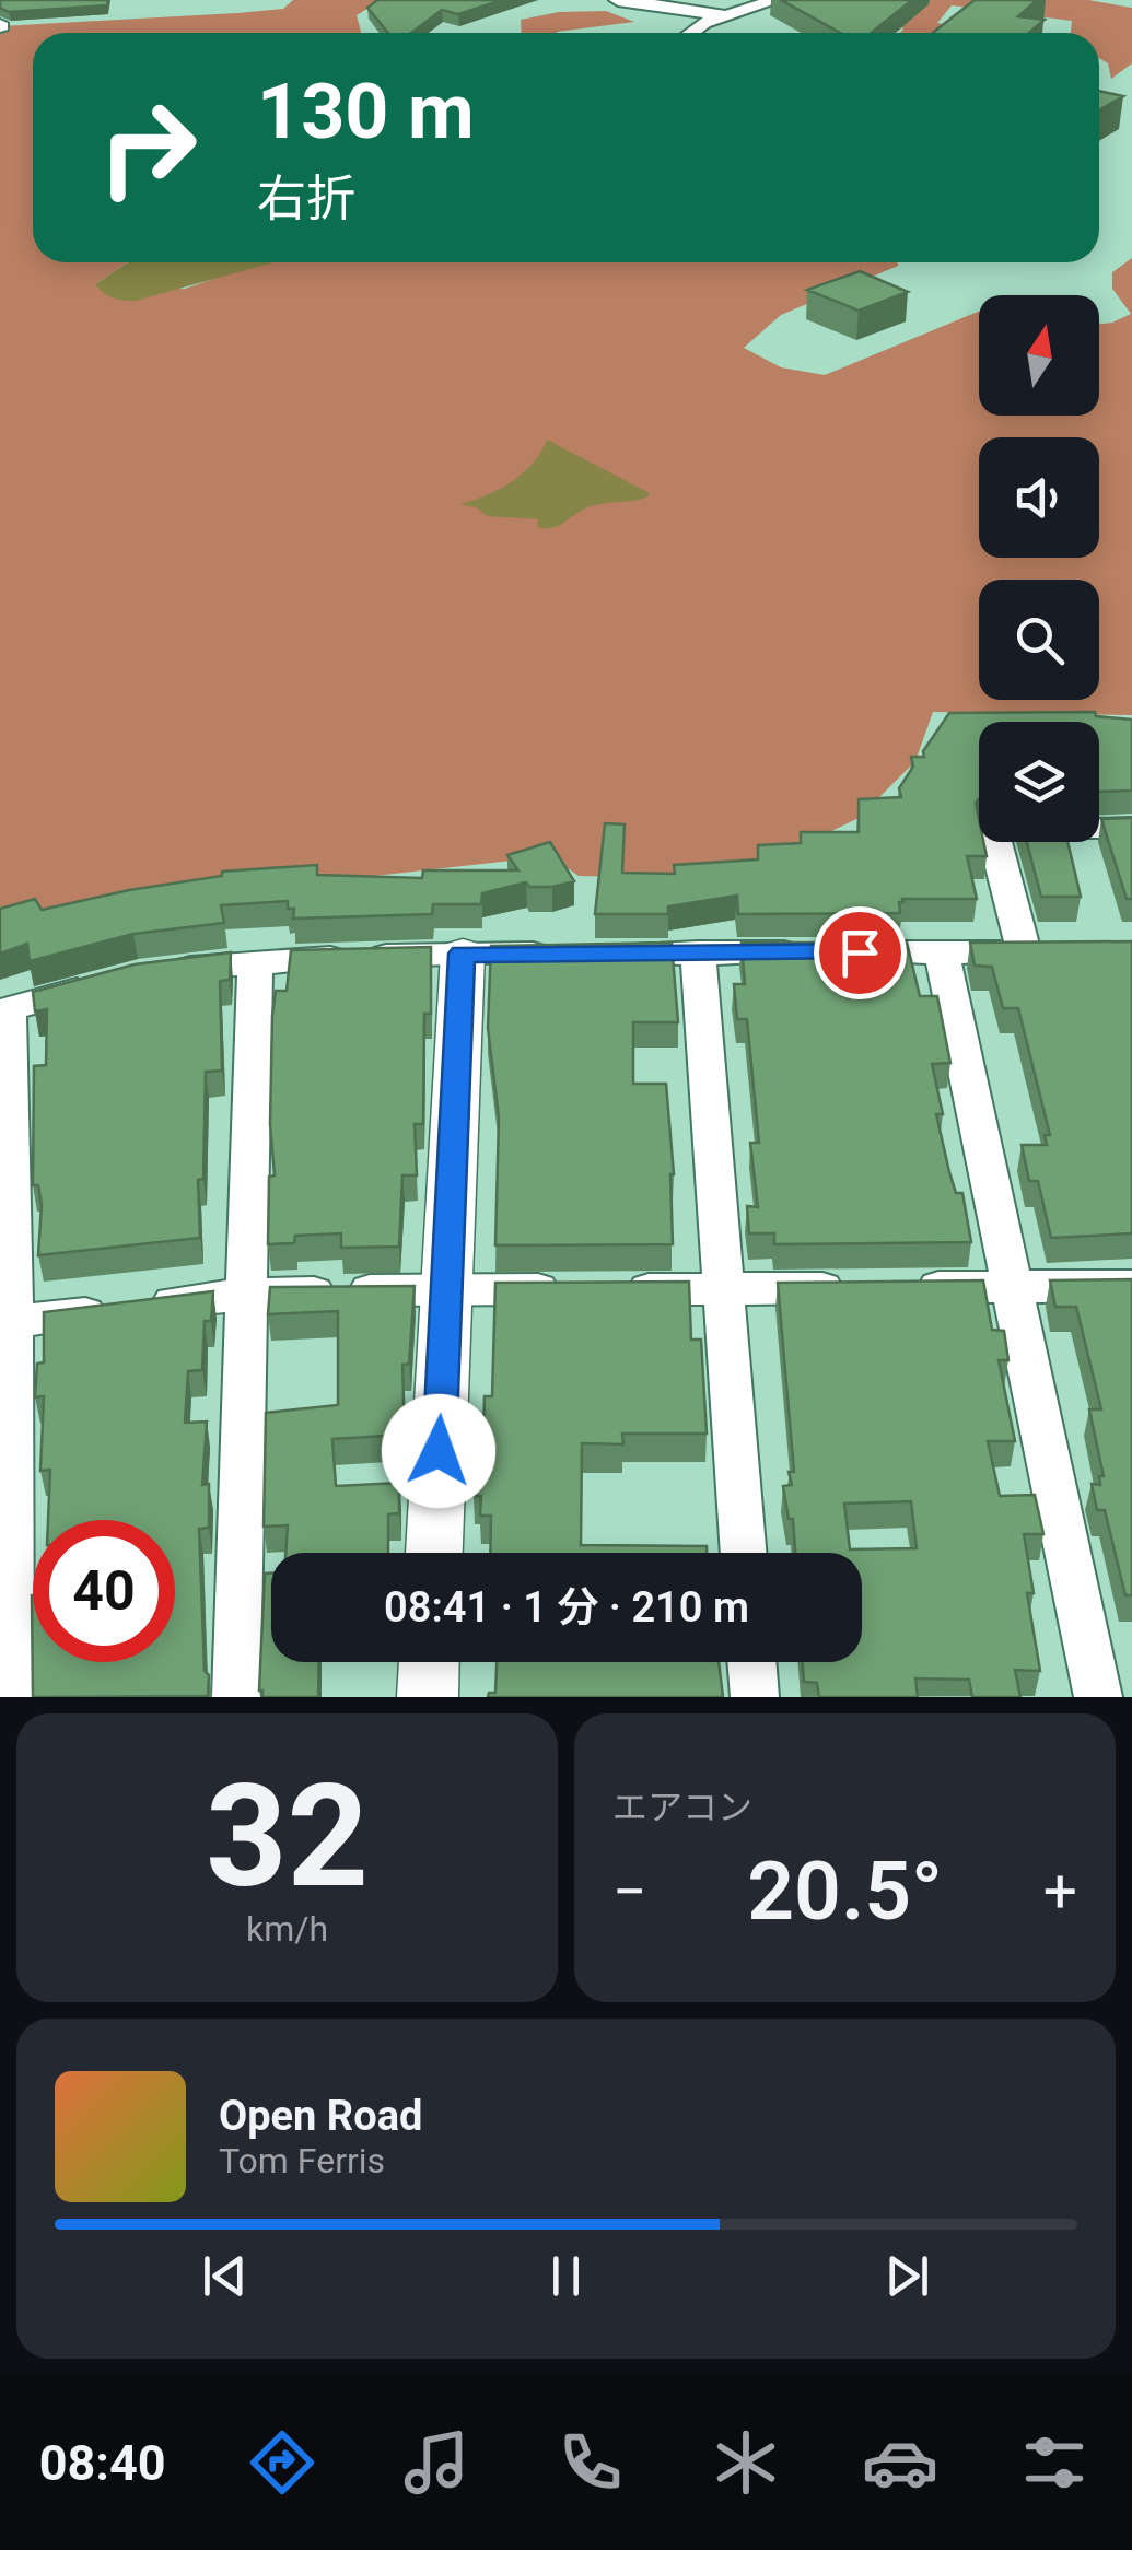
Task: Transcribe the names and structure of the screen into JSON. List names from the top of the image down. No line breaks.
{"north":"top","page":{"turn":["130 m","右折"],"limit":"40","trip":"08:41 · 1 分 · 210 m","tile":[["32","km/h"],"エアコン"],"heat":["−","20.5°","+"],"song":["Open Road","Tom Ferris"],"tabs":"08:40"}}
